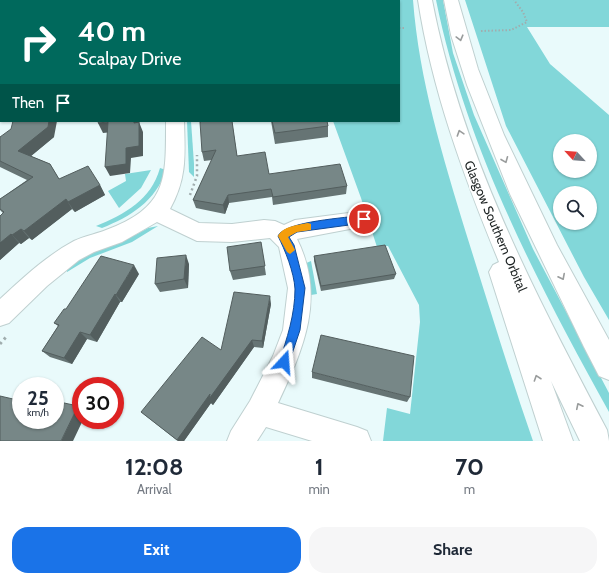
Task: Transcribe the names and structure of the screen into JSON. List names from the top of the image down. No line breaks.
{"streets":{"highway":["Glasgow Southern Orbital"]},"north":"top left","page":{"turn":["40 m","Scalpay Drive"],"then":"Then","speed":"25 km/h","limit":"30","eta":["12:08","Arrival","1","min","70","m"],"buttons":["Exit","Share"]}}
